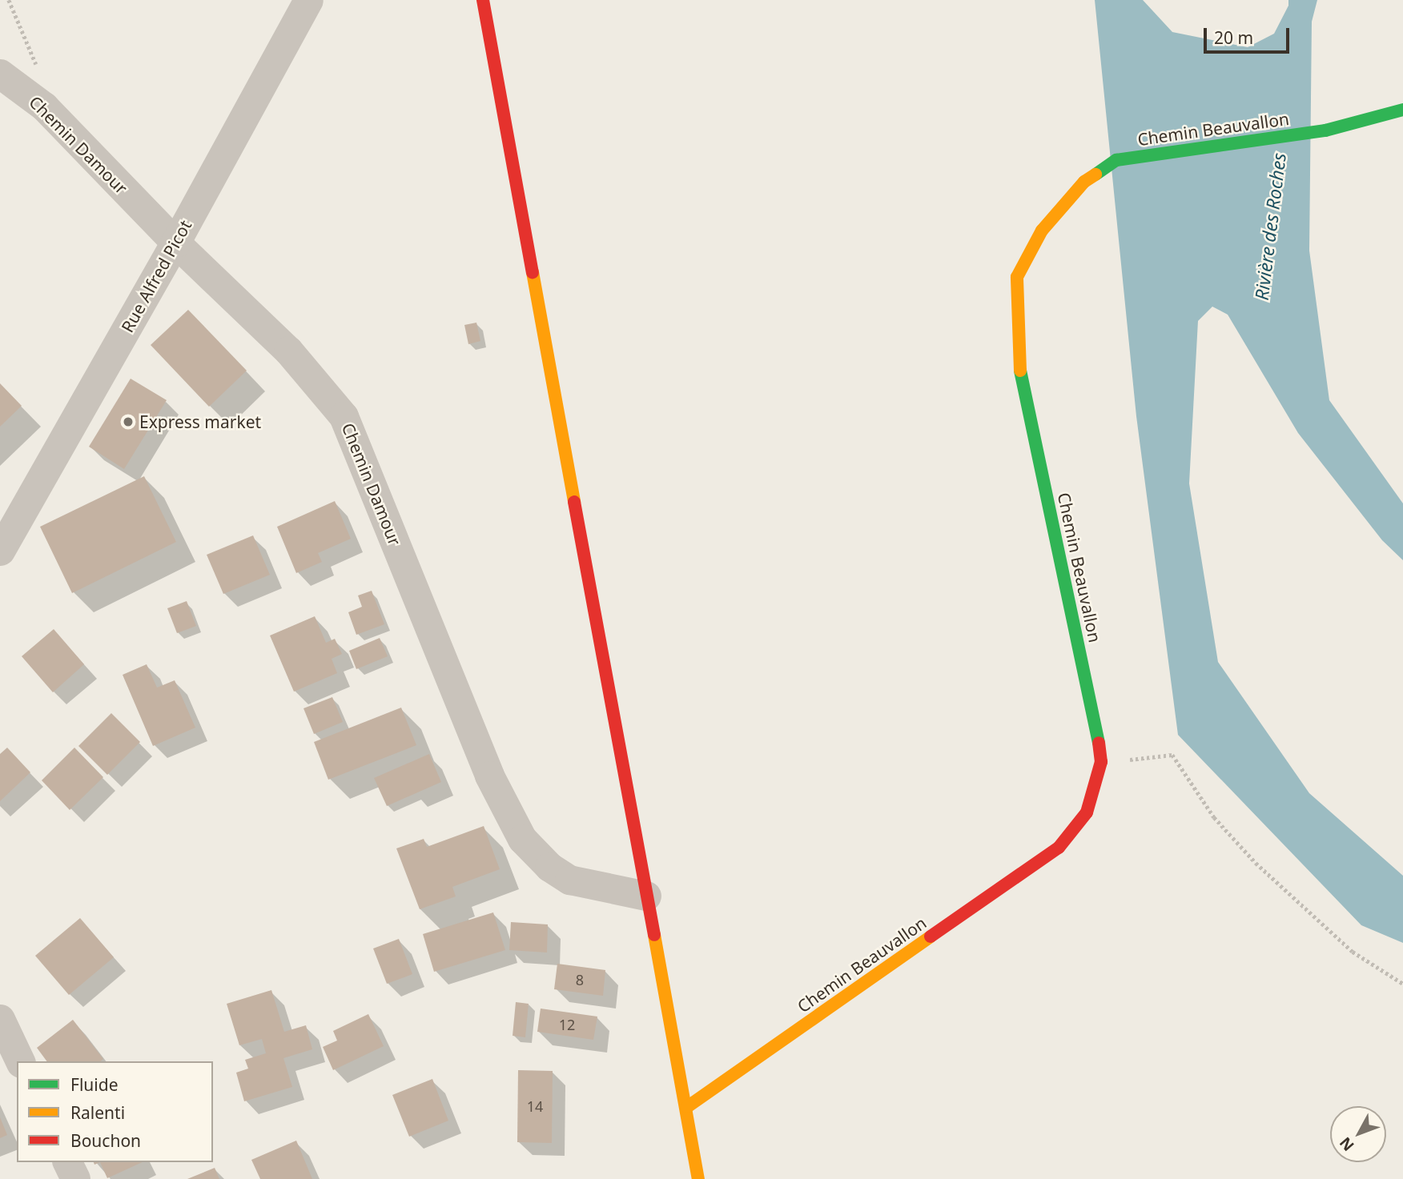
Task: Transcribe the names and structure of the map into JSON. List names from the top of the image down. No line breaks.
{"streets":{"street":["Chemin Beauvallon","Chemin Damour","Rue Alfred Picot"]},"crossings":[["Chemin Damour","Rue Alfred Picot"]],"water":["Rivière des Roches"],"places":["Express market"],"house_numbers":["8","12","14"],"legend":["Fluide","Ralenti","Bouchon"],"scale_bar":"20 m","north":"bottom left"}
